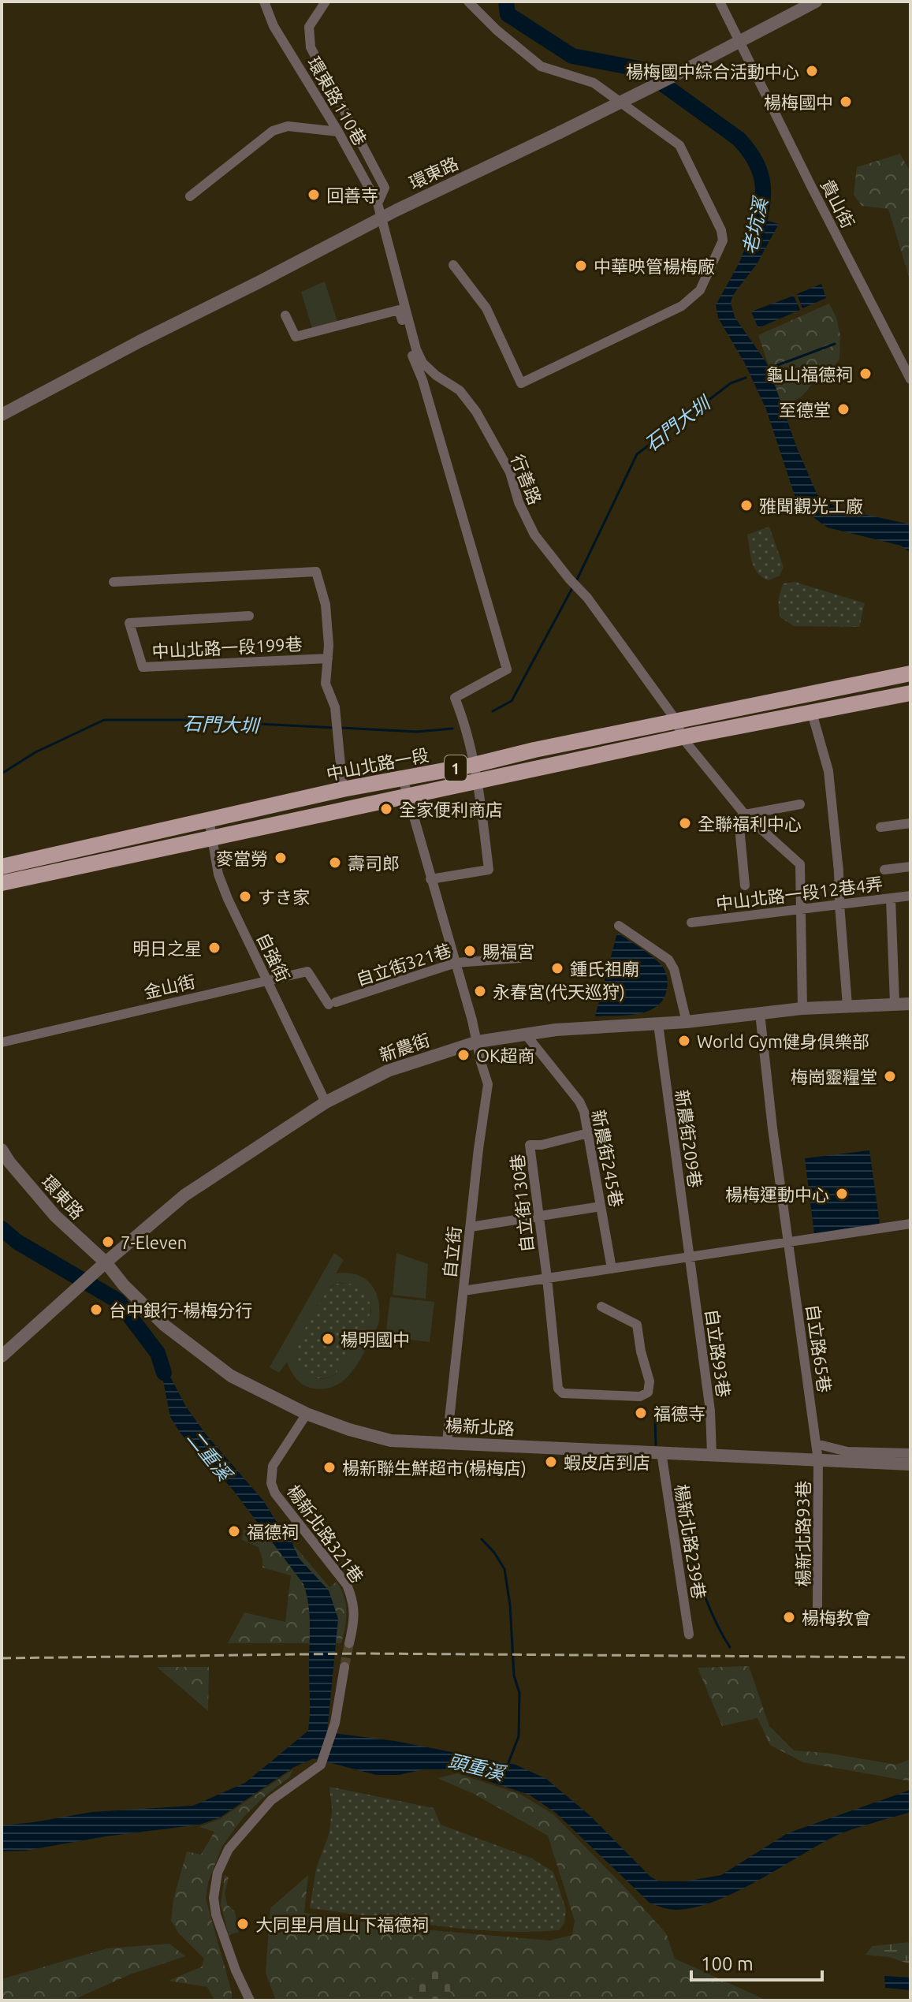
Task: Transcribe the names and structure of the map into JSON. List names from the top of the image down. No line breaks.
{"streets":{"main road":["中山北路一段","1"],"street":["環東路110巷","環東路","貴山街","行善路","中山北路一段199巷","中山北路一段12巷4弄","自強街","自立街321巷","金山街","新農街","新農街209巷","新農街245巷","自立街130巷","自立街","自立路65巷","自立路93巷","楊新北路","楊新北路321巷","楊新北路93巷","楊新北路239巷"]},"crossings":[["環東路110巷","環東路"],["環東路110巷","行善路"],["環東路","貴山街"],["環東路","行善路"],["環東路","新農街"],["環東路","楊新北路"],["行善路","中山北路一段"],["行善路","1"],["行善路","中山北路一段12巷4弄"],["中山北路一段199巷","中山北路一段"],["中山北路一段","自強街"],["中山北路一段","自立街"],["1","自強街"],["1","自立街"],["自強街","金山街"],["自強街","新農街"],["自立街321巷","金山街"],["自立街321巷","自立街"],["新農街","新農街209巷"],["新農街","新農街245巷"],["新農街","自立街"],["新農街","自立路65巷"],["新農街","楊新北路"],["新農街209巷","自立街"],["新農街209巷","自立路93巷"],["新農街245巷","自立街130巷"],["新農街245巷","自立街"],["自立街130巷","自立街"],["自立街","自立路65巷"],["自立街","自立路93巷"],["自立路65巷","楊新北路"],["自立路65巷","楊新北路93巷"],["自立路93巷","楊新北路"],["楊新北路","楊新北路321巷"],["楊新北路","楊新北路93巷"],["楊新北路","楊新北路239巷"]],"water":["老坑溪","石門大圳","二重溪","頭重溪"],"places":["楊梅國中綜合活動中心","楊梅國中","回善寺","中華映管楊梅廠","龜山福德祠","至德堂","雅聞觀光工廠","全家便利商店","全聯福利中心","麥當勞","壽司郎","すき家","明日之星","賜福宮","鍾氏祖廟","永春宮(代天巡狩)","World Gym健身俱樂部","OK超商","梅崗靈糧堂","楊梅運動中心","7-Eleven","台中銀行-楊梅分行","楊明國中","福德寺","蝦皮店到店","楊新聯生鮮超市(楊梅店)","福德祠","楊梅教會","大同里月眉山下福德祠"],"scale_bar":"100 m"}
